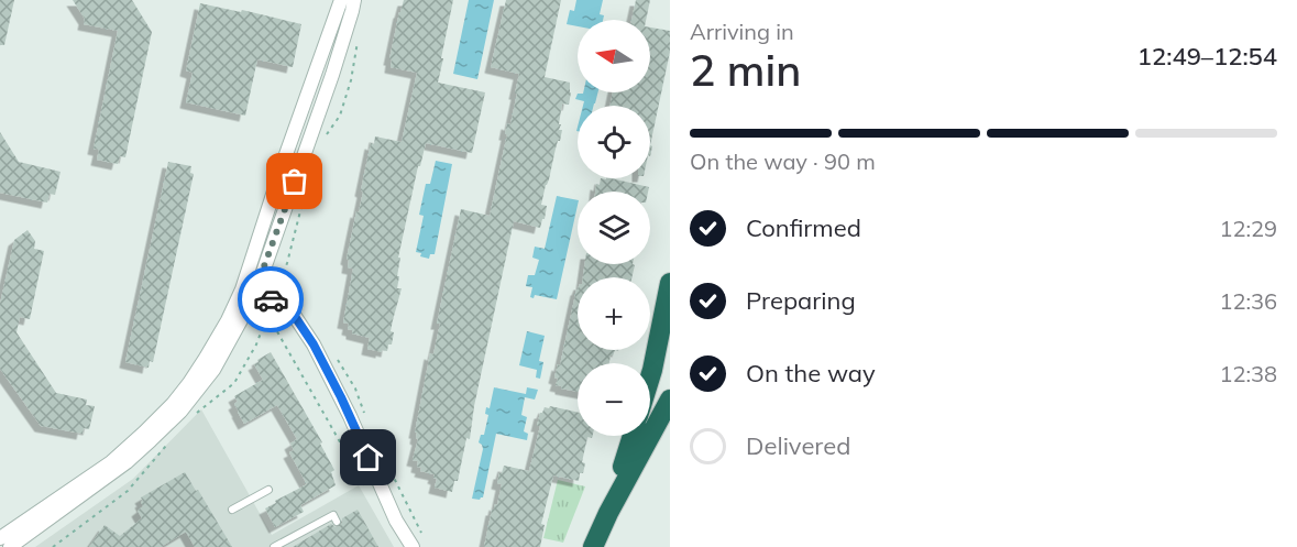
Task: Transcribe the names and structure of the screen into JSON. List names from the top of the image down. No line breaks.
{"north":"left","page":{"heading":["2 min","Arriving in","12:49–12:54"],"map_buttons":["+","−"],"bar":"On the way · 90 m","list":[["Confirmed","12:29"],["Preparing","12:36"],["On the way","12:38"],"Delivered"]}}
